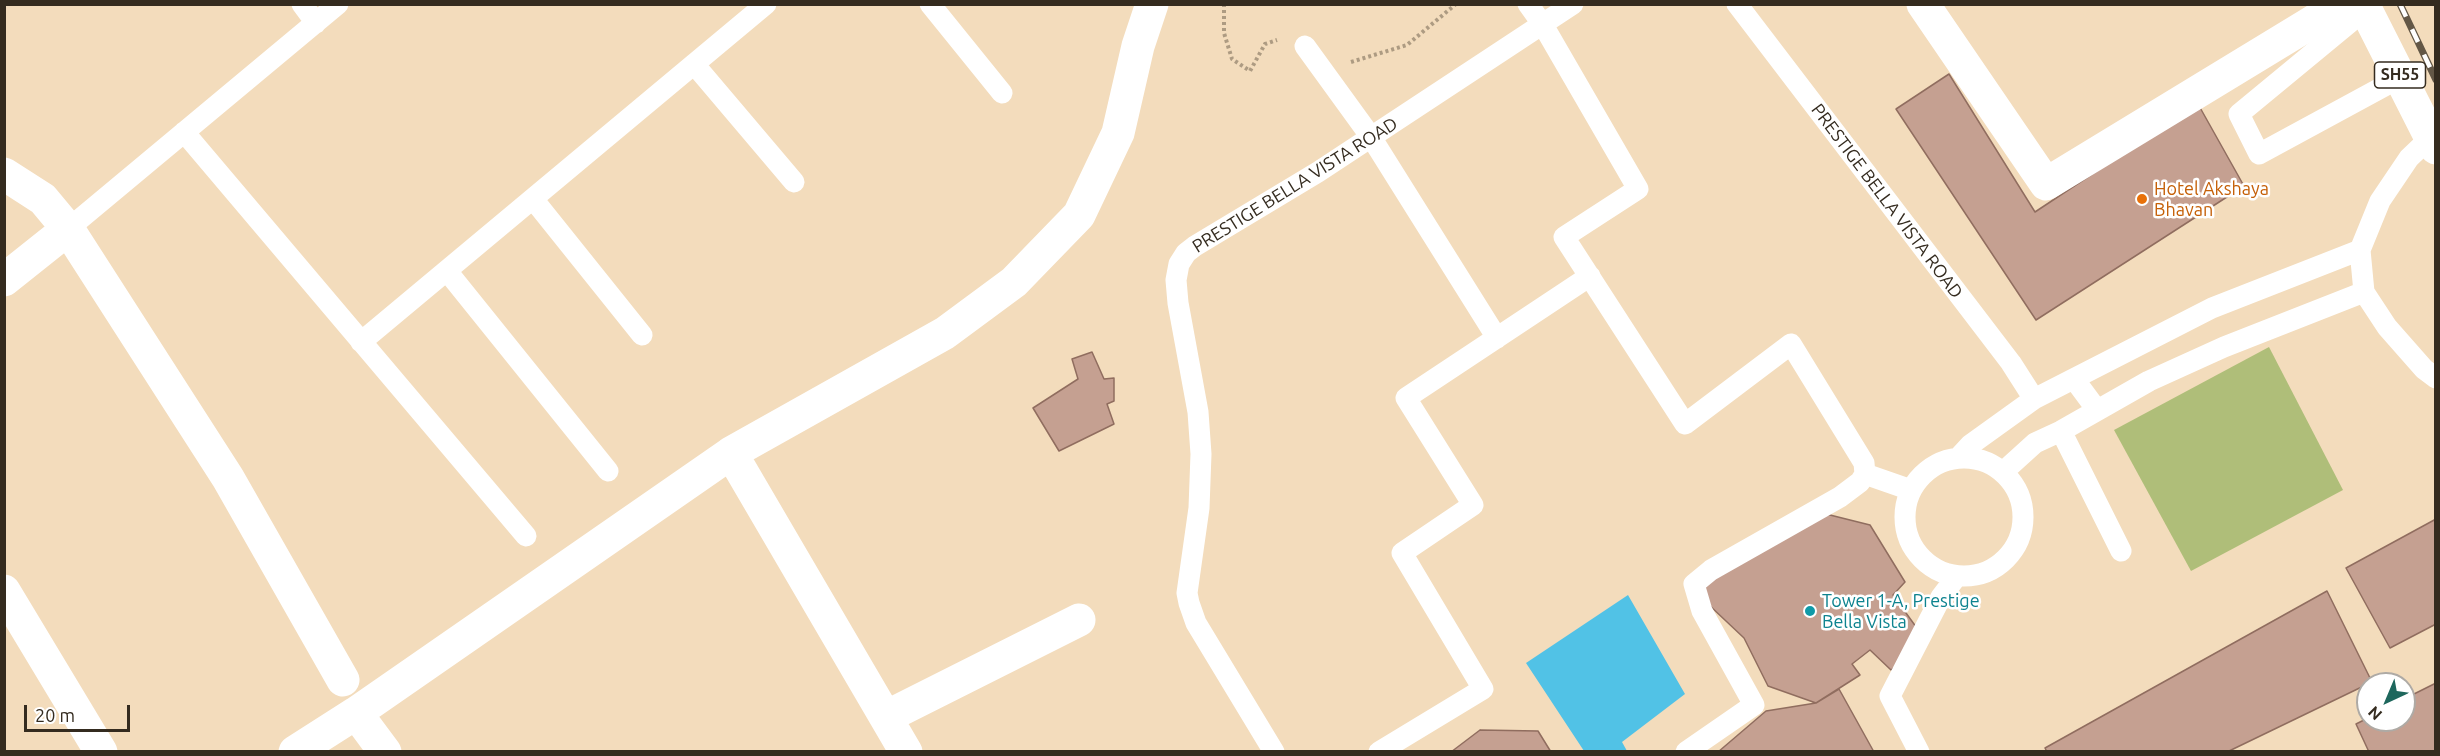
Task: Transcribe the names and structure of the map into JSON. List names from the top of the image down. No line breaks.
{"streets":{"street":["SH55"],"lane":["PRESTIGE BELLA VISTA ROAD"]},"places":["Hotel Akshaya Bhavan","Tower 1-A, Prestige Bella Vista"],"scale_bar":"20 m","north":"bottom left"}
